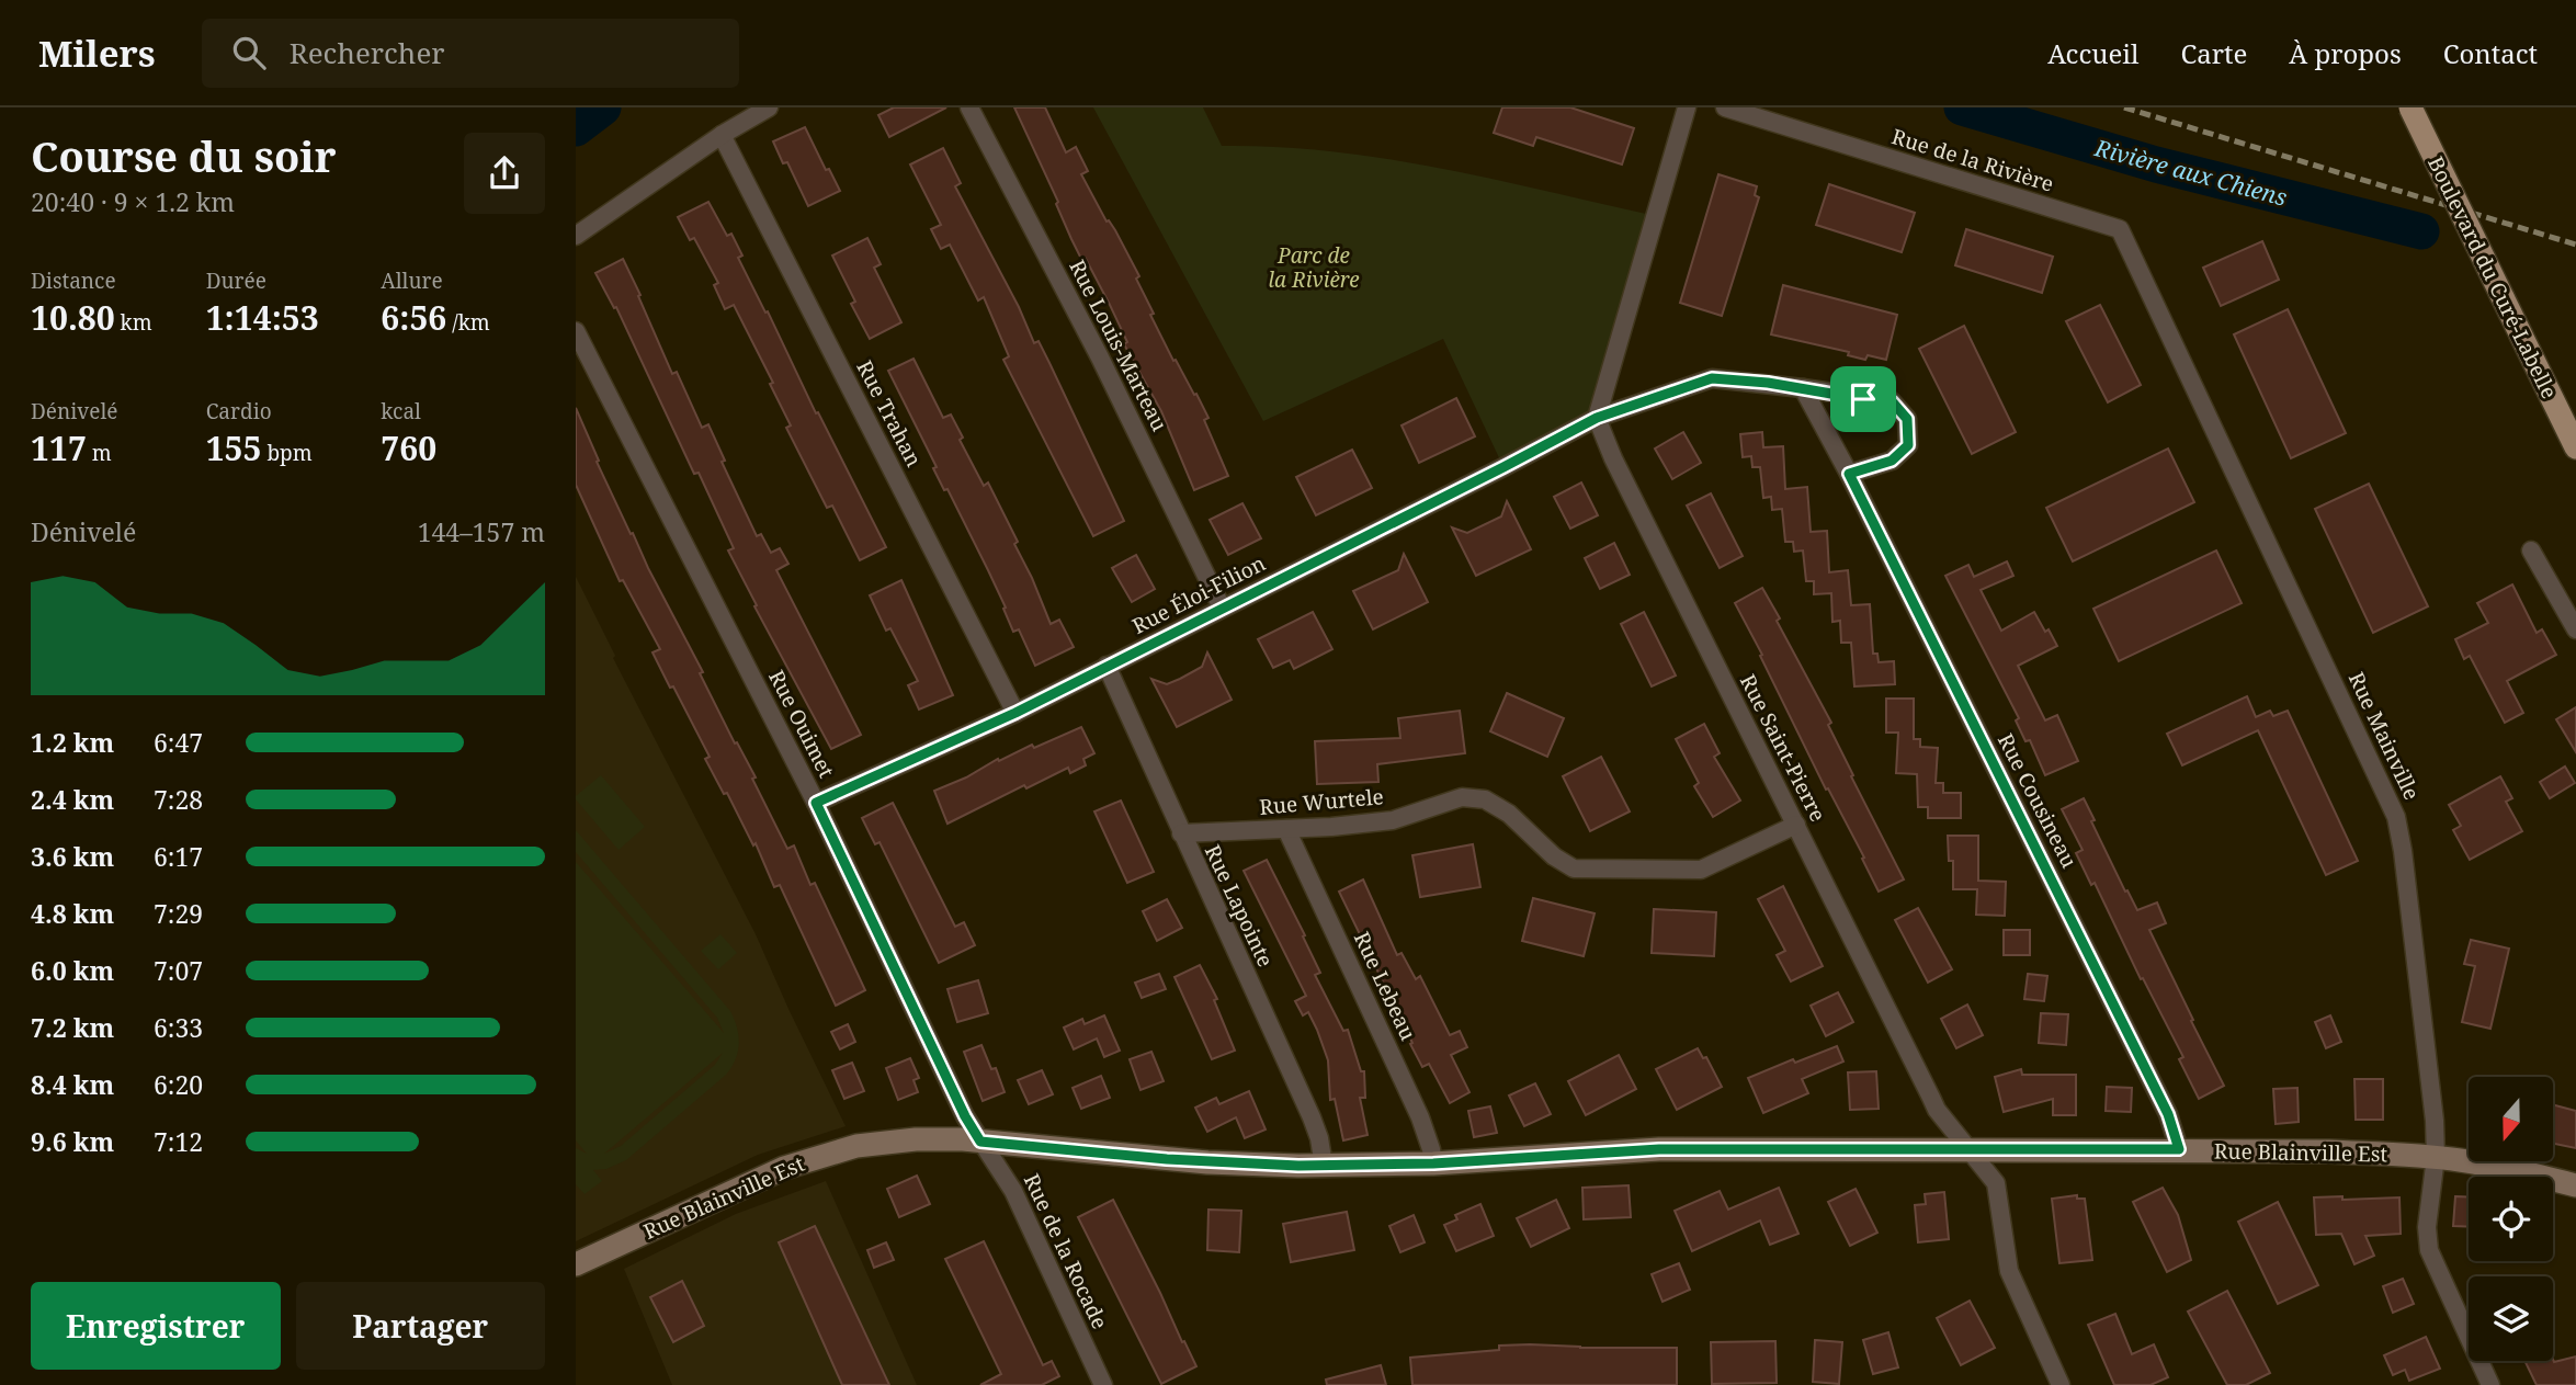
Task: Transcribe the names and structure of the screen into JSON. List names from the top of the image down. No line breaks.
{"streets":{"main road":["Boulevard du Curé-Labelle"],"street":["Rue de la Rivière","Rue Louis-Marteau","Rue Trahan","Rue Éloi-Filion","Rue Ouimet","Rue Mainville","Rue Saint-Pierre","Rue Cousineau","Rue Wurtele","Rue Lapointe","Rue Lebeau","Rue Blainville Est","Rue de la Rocade"]},"crossings":[["Rue de la Rivière","Rue Mainville"],["Rue Louis-Marteau","Rue Éloi-Filion"],["Rue Trahan","Rue Éloi-Filion"],["Rue Éloi-Filion","Rue Ouimet"],["Rue Éloi-Filion","Rue Saint-Pierre"],["Rue Éloi-Filion","Rue Lapointe"],["Rue Ouimet","Rue Blainville Est"],["Rue Ouimet","Rue de la Rocade"],["Rue Mainville","Rue Blainville Est"],["Rue Saint-Pierre","Rue Wurtele"],["Rue Saint-Pierre","Rue Blainville Est"],["Rue Cousineau","Rue Blainville Est"],["Rue Wurtele","Rue Lapointe"],["Rue Wurtele","Rue Lebeau"],["Rue Lapointe","Rue Blainville Est"],["Rue Lebeau","Rue Blainville Est"],["Rue Blainville Est","Rue de la Rocade"]],"water":["Rivière aux Chiens"],"parks":["Parc de la Rivière"],"north":"bottom","page":{"header":"Milers","search":"Rechercher","nav":["Accueil","Carte","À propos","Contact"],"heading":["Course du soir","20:40 · 9 × 1.2 km"],"stats":[["Distance","10.80 km"],["Durée","1:14:53"],["Allure","6:56 /km"],["Dénivelé","117 m"],["Cardio","155 bpm"],["kcal","760"]],"chart":["Dénivelé","144–157 m"],"list":[{"name":"1.2 km","note":"6:47"},{"name":"2.4 km","note":"7:28"},{"name":"3.6 km","note":"6:17"},{"name":"4.8 km","note":"7:29"},{"name":"6.0 km","note":"7:07"},{"name":"7.2 km","note":"6:33"},{"name":"8.4 km","note":"6:20"},{"name":"9.6 km","note":"7:12"}],"buttons":["Enregistrer","Partager"]}}
